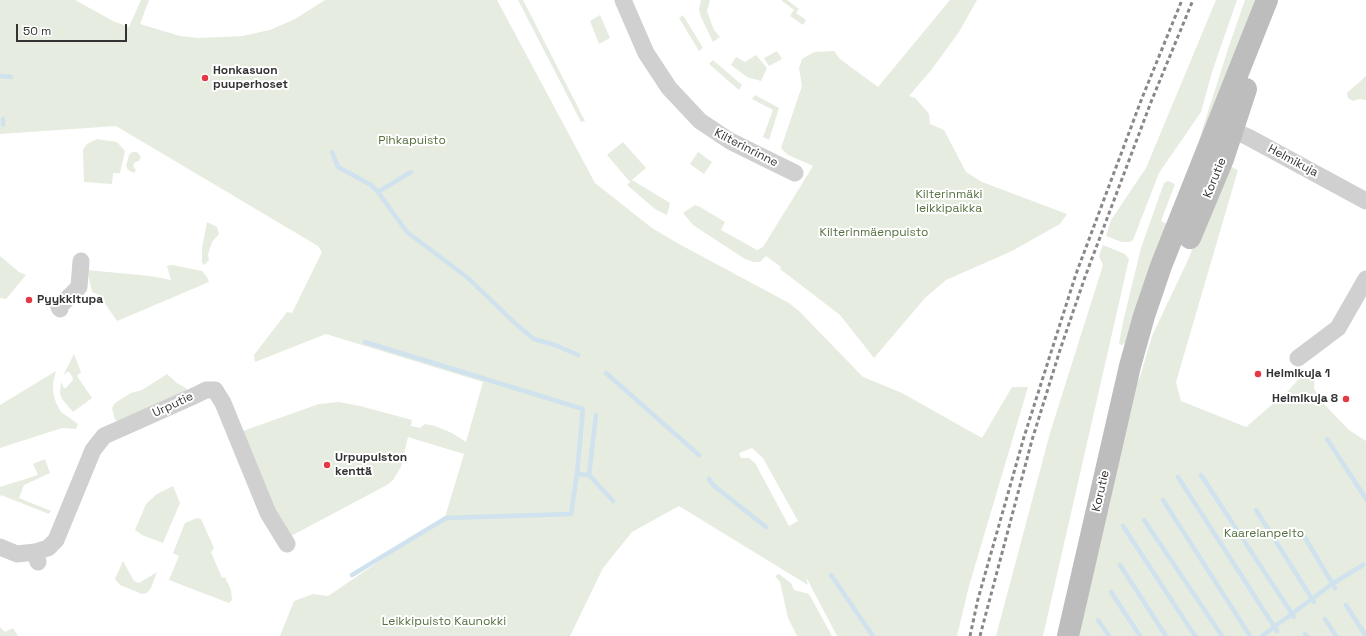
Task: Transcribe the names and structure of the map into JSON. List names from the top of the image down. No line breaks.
{"streets":{"street":["Kilterinrinne","Helmikuja","Korutie","Urputie"]},"crossings":[["Helmikuja","Korutie"]],"parks":["Pihkapuisto","Kilterinmäki leikkipaikka","Kilterinmäenpuisto","Kaarelanpelto","Leikkipuisto Kaunokki"],"places":["Honkasuon puuperhoset","Pyykkitupa","Helmikuja 1","Helmikuja 8","Urpupuiston kenttä"],"scale_bar":"50 m"}
